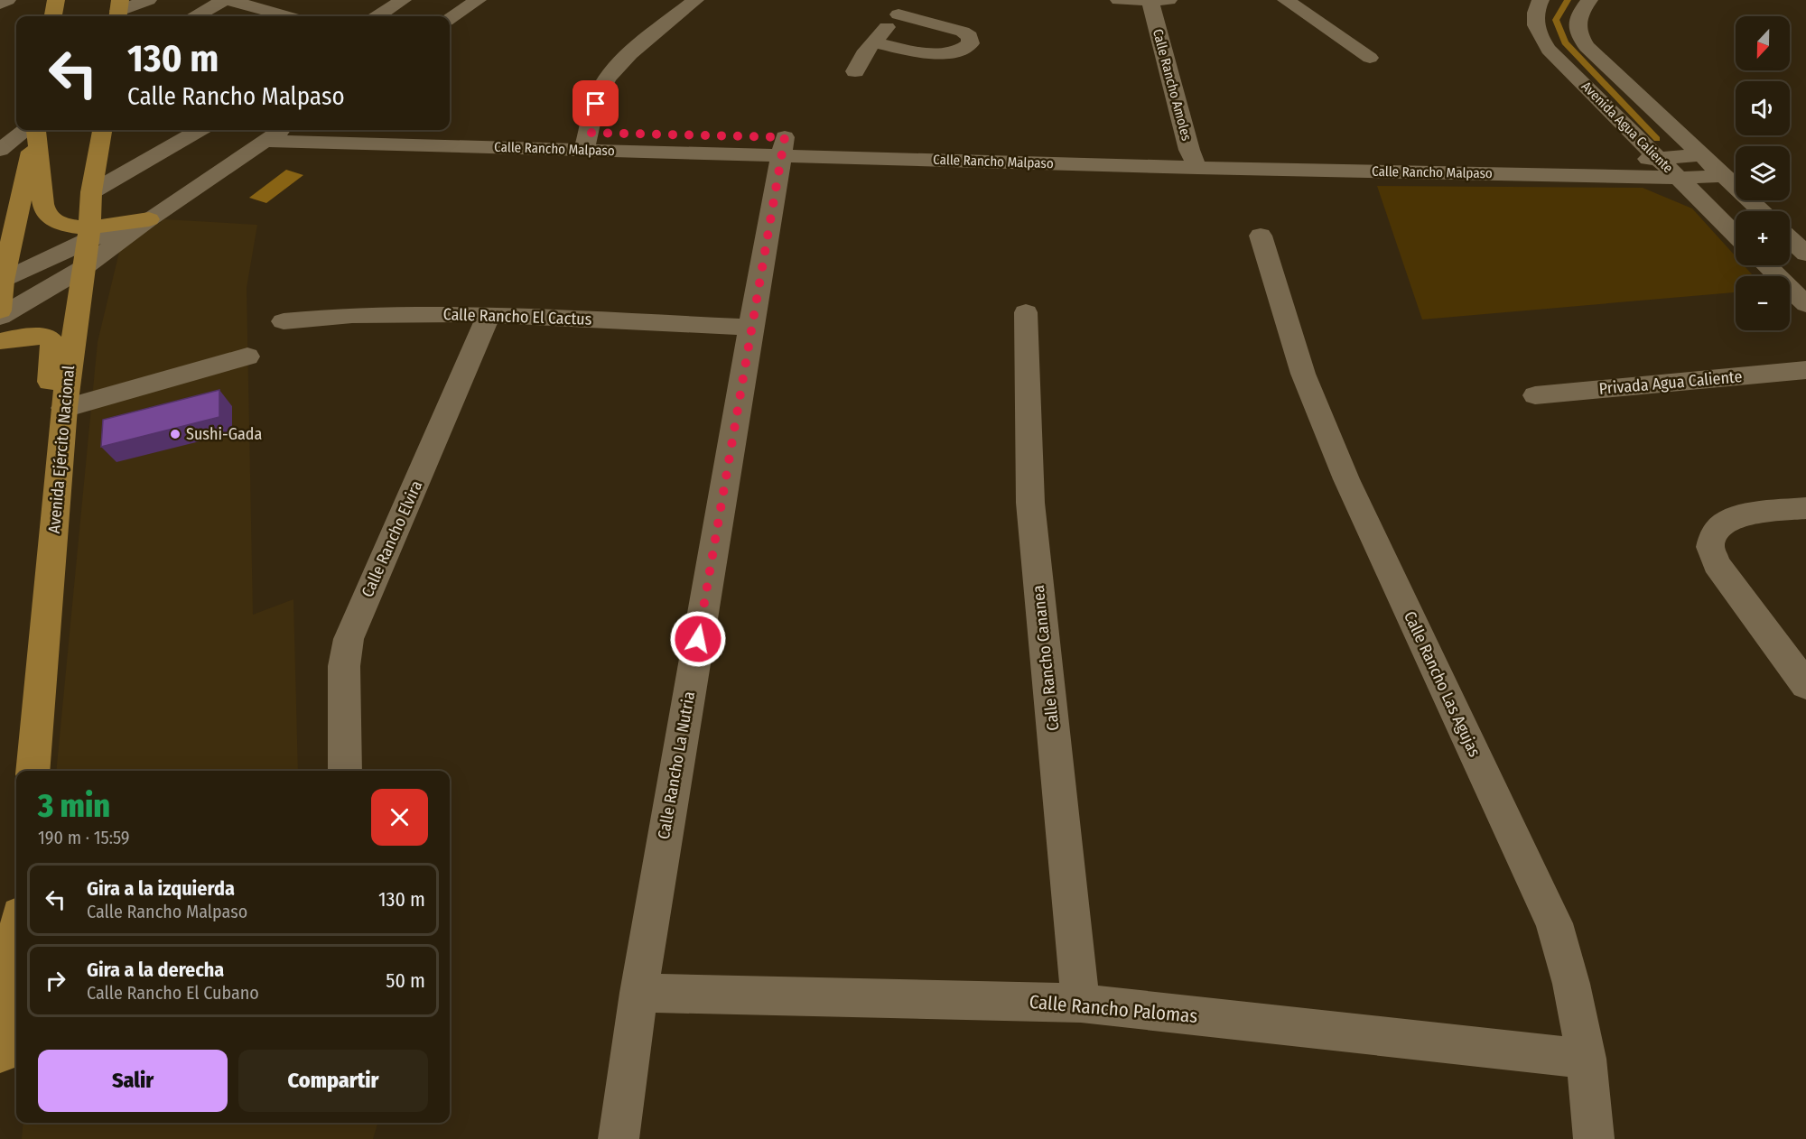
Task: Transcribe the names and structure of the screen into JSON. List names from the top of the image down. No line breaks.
{"streets":{"main road":["Avenida Ejército Nacional"],"street":["Calle Rancho Amoles","Avenida Agua Caliente","Calle Rancho Malpaso","Calle Rancho El Cactus","Privada Agua Caliente","Calle Rancho Elvira","Calle Rancho Cananea","Calle Rancho Las Agujas","Calle Rancho La Nutria","Calle Rancho Palomas"]},"crossings":[["Calle Rancho Amoles","Calle Rancho Malpaso"],["Avenida Agua Caliente","Calle Rancho Malpaso"],["Calle Rancho Malpaso","Calle Rancho La Nutria"],["Calle Rancho El Cactus","Calle Rancho Elvira"],["Calle Rancho El Cactus","Calle Rancho La Nutria"],["Calle Rancho Cananea","Calle Rancho Palomas"],["Calle Rancho Las Agujas","Calle Rancho Palomas"],["Calle Rancho La Nutria","Calle Rancho Palomas"]],"places":["Sushi-Gada"],"north":"bottom","page":{"map_buttons":["+","−"],"turn":["130 m","Calle Rancho Malpaso"],"heading":["3 min","190 m · 15:59"],"list":[{"name":"Gira a la izquierda","note":"Calle Rancho Malpaso","value":"130 m"},{"name":"Gira a la derecha","note":"Calle Rancho El Cubano","value":"50 m"}],"buttons":["Salir","Compartir"]}}
